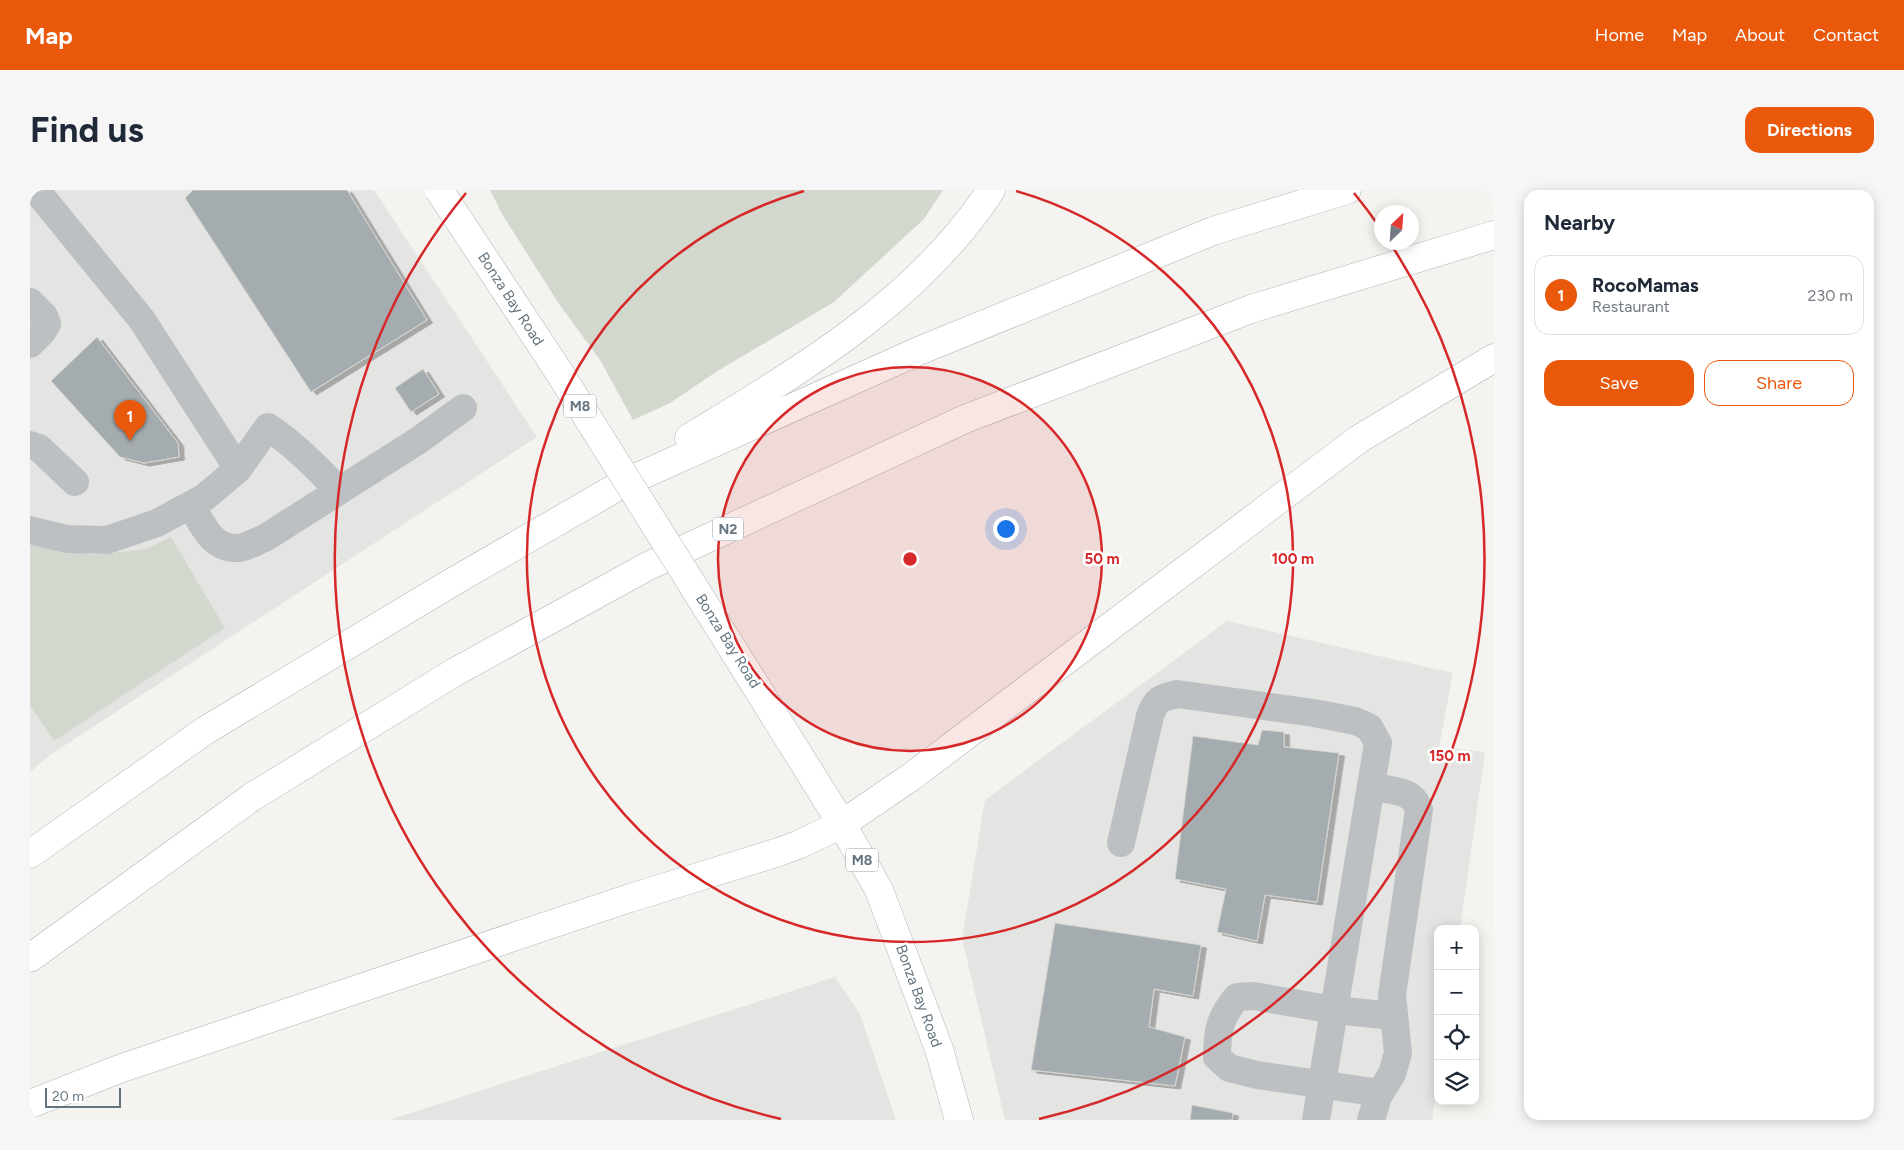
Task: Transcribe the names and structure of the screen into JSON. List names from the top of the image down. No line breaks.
{"streets":{"main road":["Bonza Bay Road","M8","N2"]},"scale_bar":"20 m","north":"top right","page":{"header":"Map","nav":["Home","Map","About","Contact"],"buttons":["Directions",["Save","Share"]],"title":"Find us","heading":"Nearby","list":[{"mark":"1","name":"RocoMamas","note":"Restaurant","value":"230 m"}],"pins":"1","map_buttons":["+","−"],"scale":"20 m"},"rings":["50 m","100 m","150 m"]}
